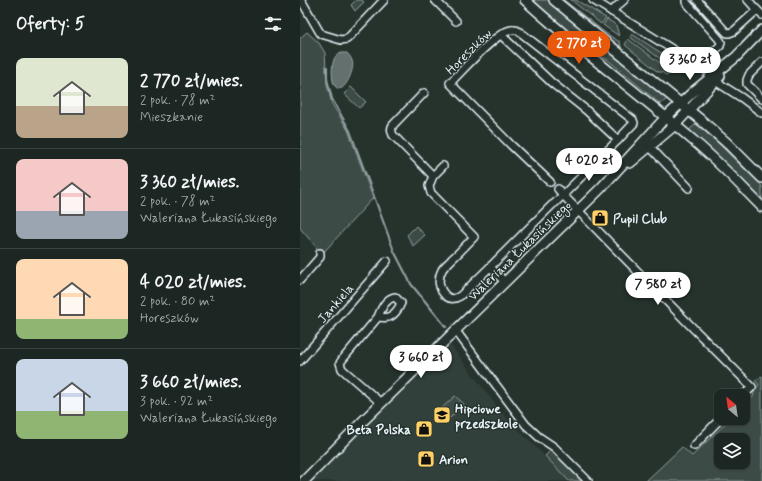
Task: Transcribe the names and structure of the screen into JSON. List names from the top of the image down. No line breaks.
{"streets":{"street":["Horeszków","Waleriana Łukasińskiego","Jankiela"]},"places":{"shop":["Pupil Club","Beta Polska","Arion"],"school or university":["Hipciowe przedszkole"]},"north":"top left","page":{"heading":"Oferty: 5","price":["2 770 zł","3 360 zł","4 020 zł","7 580 zł","3 660 zł"],"list":[{"name":"2 770 zł/mies.","note":"2 pok. · 78 m² · Mieszkanie"},{"name":"3 360 zł/mies.","note":"2 pok. · 78 m² · Waleriana Łukasińskiego"},{"name":"4 020 zł/mies.","note":"2 pok. · 80 m² · Horeszków"},{"name":"3 660 zł/mies.","note":"3 pok. · 92 m² · Waleriana Łukasińskiego"}]}}
